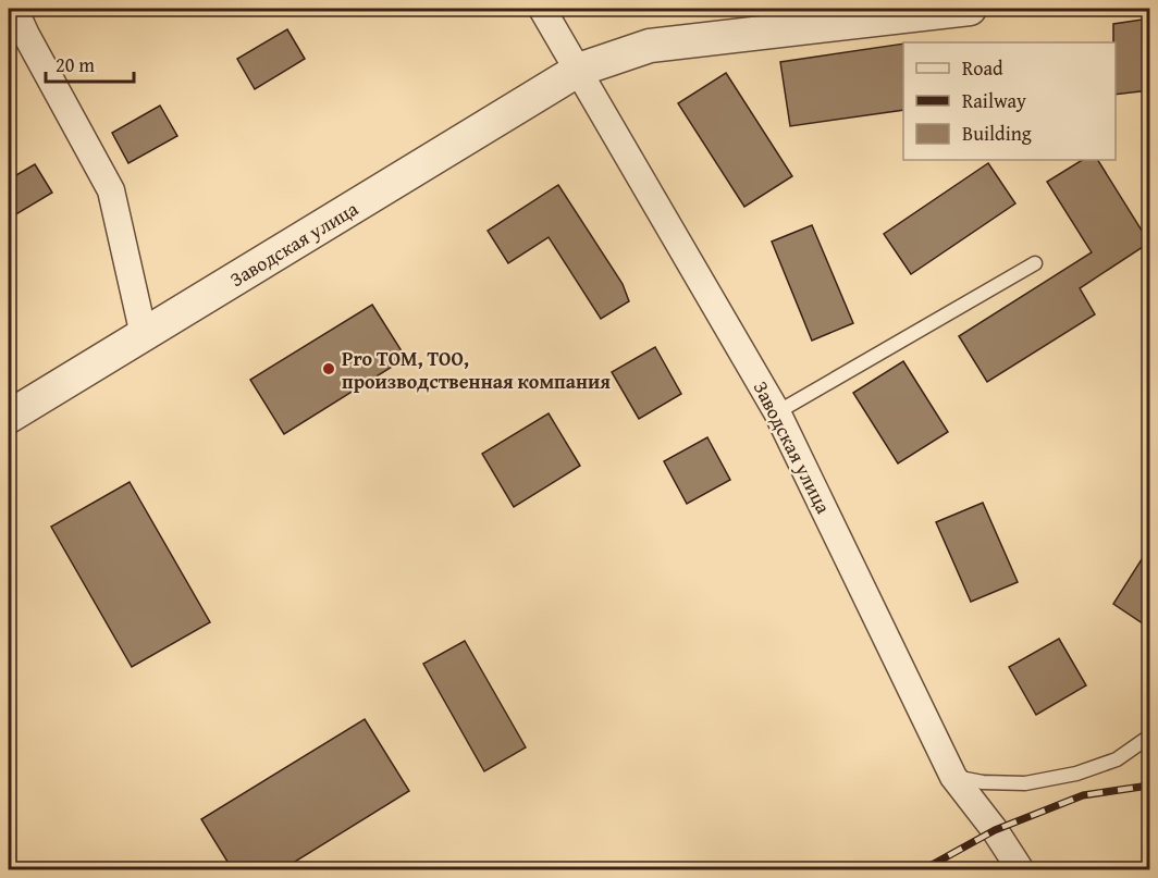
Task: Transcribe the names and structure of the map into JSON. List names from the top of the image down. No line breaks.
{"streets":{"street":["Заводская улица"]},"places":["Pro TOM, ТОО, производственная компания"],"legend":["Road","Railway","Building"],"scale_bar":"20 m"}
